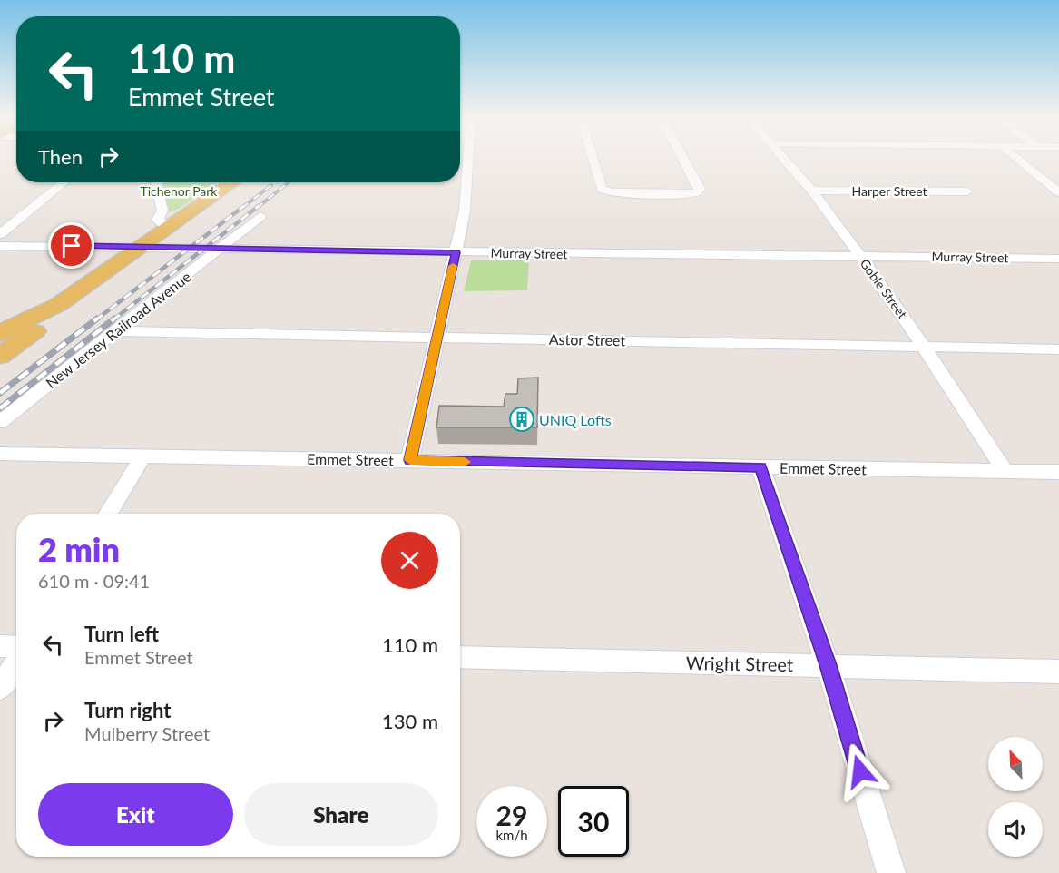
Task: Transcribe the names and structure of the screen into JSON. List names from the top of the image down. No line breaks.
{"streets":{"street":["Harper Street","Murray Street","Goble Street","New Jersey Railroad Avenue","Astor Street","Emmet Street","Wright Street"]},"crossings":[["Harper Street","Goble Street"],["Murray Street","Goble Street"],["Murray Street","New Jersey Railroad Avenue"],["Goble Street","Astor Street"],["Goble Street","Emmet Street"],["New Jersey Railroad Avenue","Astor Street"]],"parks":["Tichenor Park"],"places":{"building":["UNIQ Lofts"]},"north":"top left","page":{"turn":["110 m","Emmet Street"],"then":"Then","heading":["2 min","610 m · 09:41"],"list":[{"name":"Turn left","note":"Emmet Street","value":"110 m"},{"name":"Turn right","note":"Mulberry Street","value":"130 m"}],"buttons":["Exit","Share"],"speed":"29 km/h","limit":"30"}}
